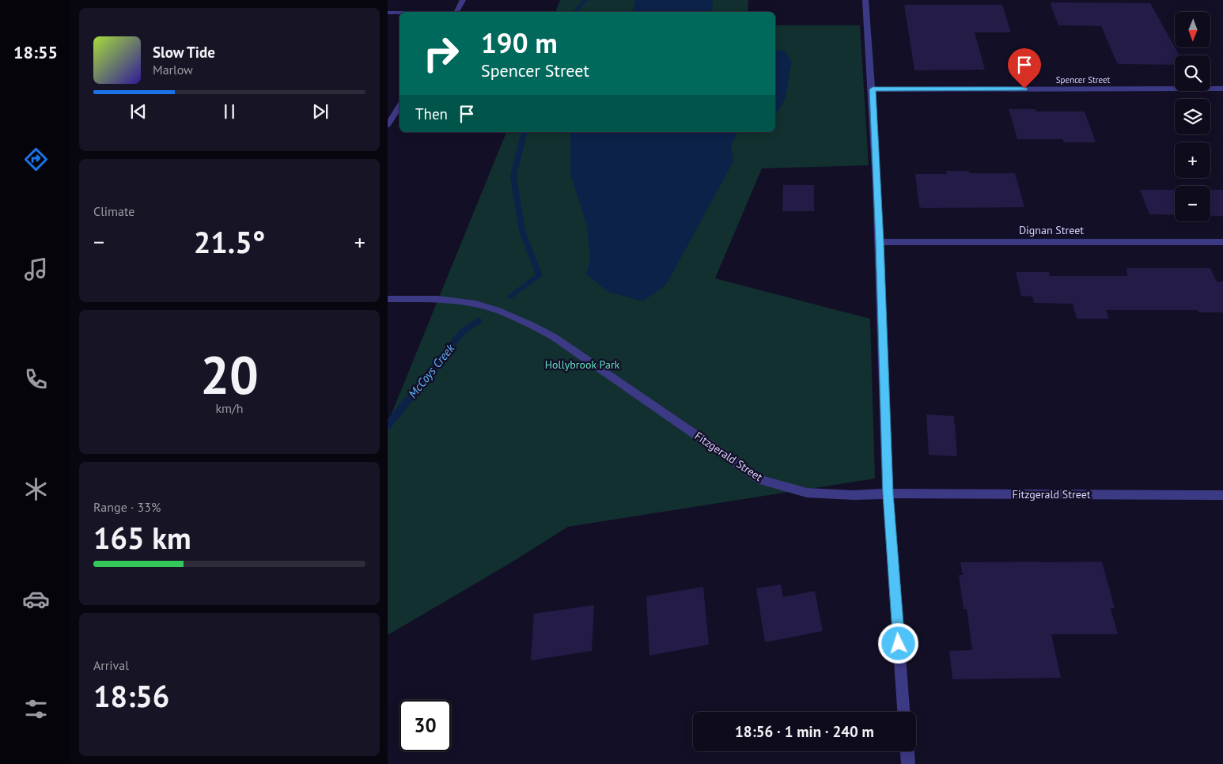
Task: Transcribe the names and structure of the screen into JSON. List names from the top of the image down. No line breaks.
{"streets":{"street":["Spencer Street","Dignan Street","Fitzgerald Street"]},"water":["McCoys Creek"],"parks":["Hollybrook Park"],"north":"bottom","page":{"tabs":"18:55","map_buttons":["+","−"],"turn":["190 m","Spencer Street"],"song":["Slow Tide","Marlow"],"then":"Then","tile":["Climate",["20","km/h"],["Range · 33%","165 km"],["Arrival","18:56"]],"heat":["−","21.5°","+"],"limit":"30","trip":"18:56 · 1 min · 240 m"}}
